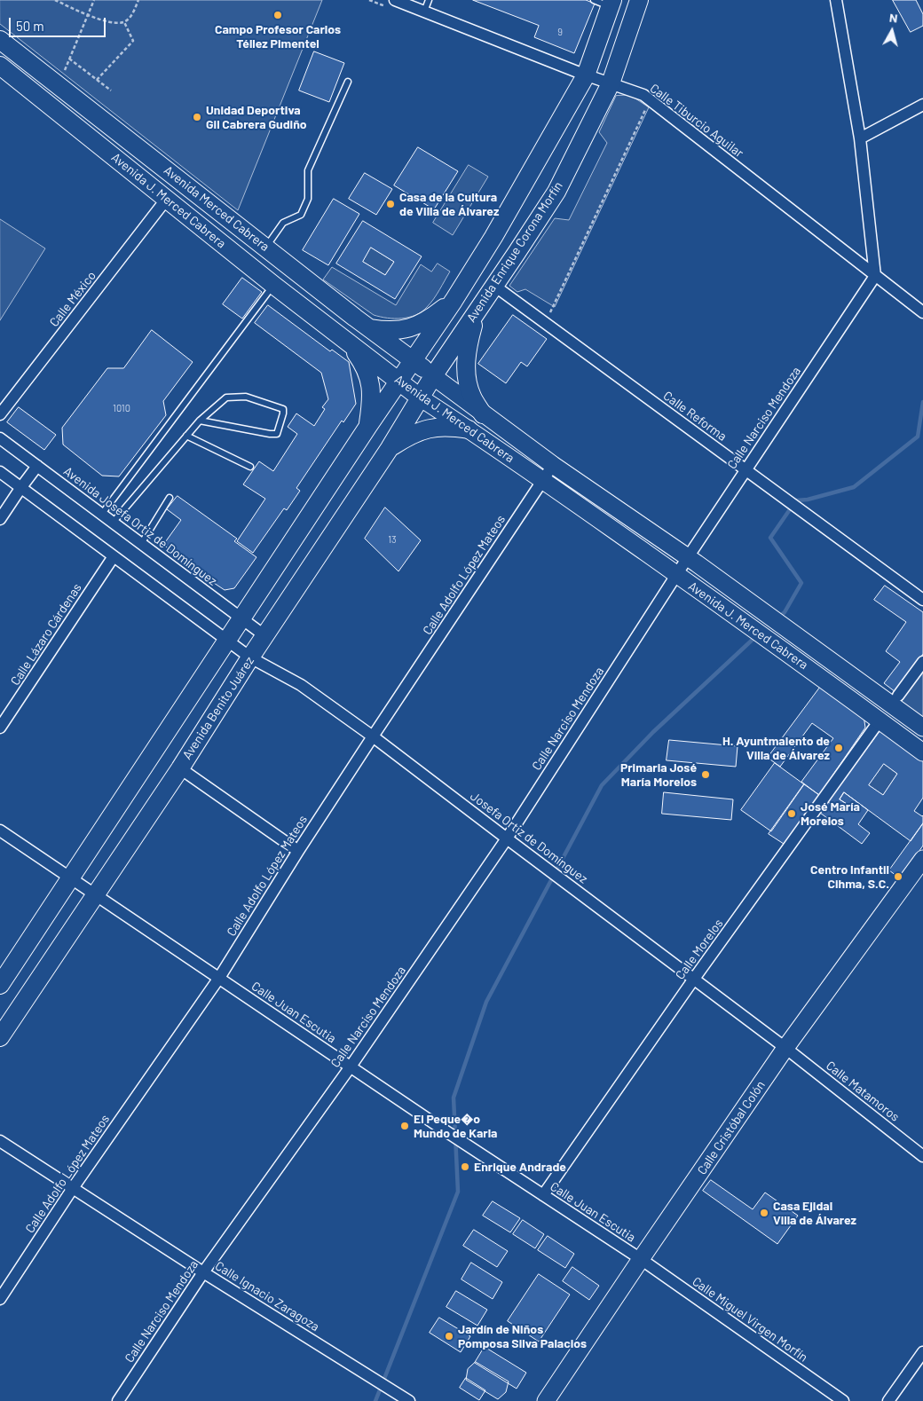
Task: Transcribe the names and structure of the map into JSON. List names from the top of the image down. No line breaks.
{"streets":{"main road":["Avenida J. Merced Cabrera","Avenida Merced Cabrera","Avenida Enrique Corona Morfín","Avenida Benito Juárez","Calle Cristóbal Colón"],"street":["Calle Tiburcio Aguilar","Calle México","Calle Reforma","Calle Narciso Mendoza","Avenida Josefa Ortiz de Domínguez","Calle Adolfo López Mateos","Calle Lázaro Cárdenas","Josefa Ortiz de Domínguez","Calle Morelos","Calle Juan Escutia","Calle Matamoros","Calle Ignacio Zaragoza","Calle Miguel Virgen Morfín"]},"crossings":[["Calle Tiburcio Aguilar","Avenida Enrique Corona Morfín"],["Calle Tiburcio Aguilar","Calle Narciso Mendoza"],["Avenida J. Merced Cabrera","Avenida Merced Cabrera"],["Avenida J. Merced Cabrera","Avenida Enrique Corona Morfín"],["Avenida J. Merced Cabrera","Calle México"],["Avenida J. Merced Cabrera","Calle Narciso Mendoza"],["Avenida J. Merced Cabrera","Calle Adolfo López Mateos"],["Avenida J. Merced Cabrera","Avenida Benito Juárez"],["Avenida J. Merced Cabrera","Calle Morelos"],["Avenida Merced Cabrera","Avenida Enrique Corona Morfín"],["Avenida Merced Cabrera","Avenida Benito Juárez"],["Avenida Enrique Corona Morfín","Calle Reforma"],["Avenida Enrique Corona Morfín","Avenida Benito Juárez"],["Calle Reforma","Calle Narciso Mendoza"],["Calle Narciso Mendoza","Josefa Ortiz de Domínguez"],["Calle Narciso Mendoza","Calle Juan Escutia"],["Calle Narciso Mendoza","Calle Ignacio Zaragoza"],["Avenida Josefa Ortiz de Domínguez","Avenida Benito Juárez"],["Calle Adolfo López Mateos","Josefa Ortiz de Domínguez"],["Calle Adolfo López Mateos","Calle Juan Escutia"],["Calle Adolfo López Mateos","Calle Ignacio Zaragoza"],["Avenida Benito Juárez","Josefa Ortiz de Domínguez"],["Avenida Benito Juárez","Calle Juan Escutia"],["Josefa Ortiz de Domínguez","Calle Morelos"],["Josefa Ortiz de Domínguez","Calle Matamoros"],["Josefa Ortiz de Domínguez","Calle Cristóbal Colón"],["Calle Morelos","Calle Juan Escutia"],["Calle Juan Escutia","Calle Cristóbal Colón"],["Calle Juan Escutia","Calle Miguel Virgen Morfín"],["Calle Matamoros","Calle Cristóbal Colón"],["Calle Cristóbal Colón","Calle Miguel Virgen Morfín"]],"places":["Campo Profesor Carlos Téllez Pimentel","Unidad Deportiva Gil Cabrera Gudiño","Casa de la Cultura de Villa de Álvarez","H. Ayuntmaiento de Villa de Álvarez","Primaria José María Morelos","José María Morelos","Centro Infantil Cihma, S.C.","El Peque�o Mundo de Karla","Enrique Andrade","Casa Ejidal Villa de Álvarez","Jardín de Niños Pomposa Silva Palacios"],"house_numbers":["9","1010","13"],"scale_bar":"50 m","north":"top"}
